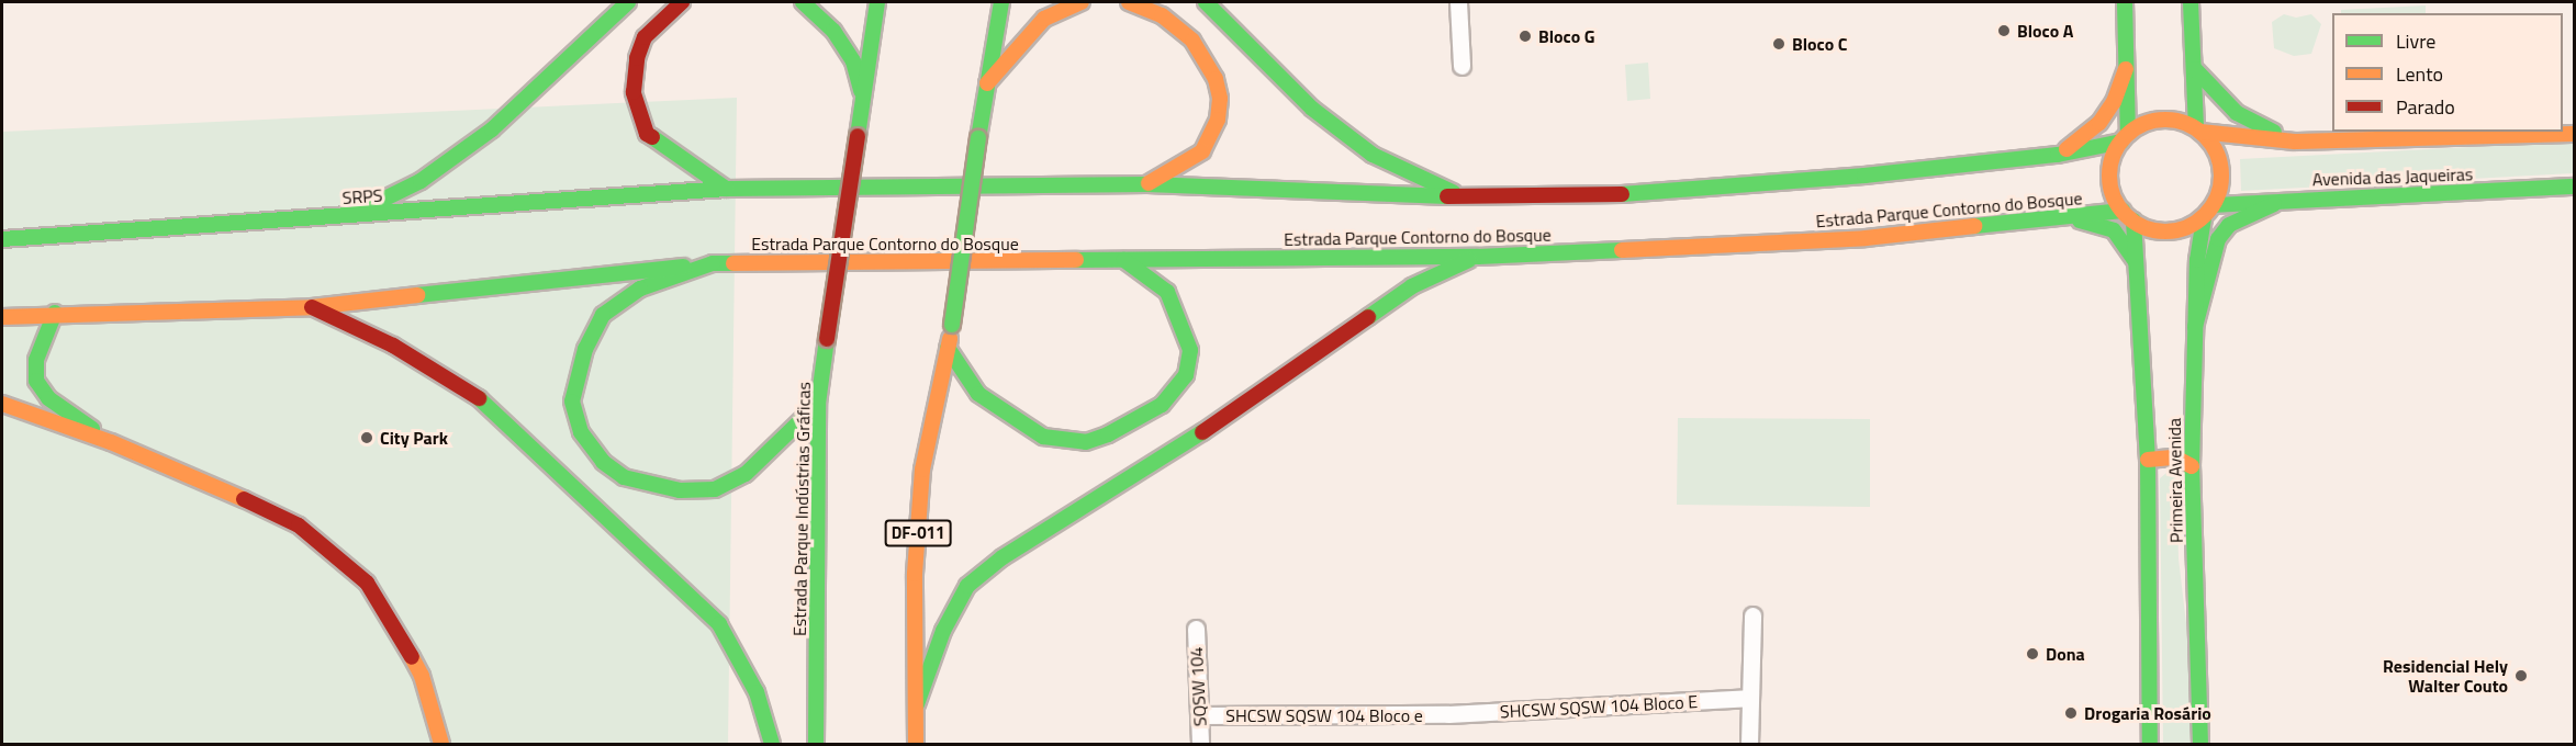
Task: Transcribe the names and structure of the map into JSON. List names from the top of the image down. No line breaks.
{"streets":{"main road":["Avenida das Jaqueiras","SRPS","Estrada Parque Contorno do Bosque","Primeira Avenida","Estrada Parque Indústrias Gráficas","DF-011"],"street":["SQSW 104","SHCSW SQSW 104 Bloco E","SHCSW SQSW 104 Bloco e"]},"crossings":[["Avenida das Jaqueiras","Estrada Parque Contorno do Bosque"],["Avenida das Jaqueiras","Primeira Avenida"],["Estrada Parque Contorno do Bosque","Primeira Avenida"],["SQSW 104","SHCSW SQSW 104 Bloco e"],["SHCSW SQSW 104 Bloco E","SHCSW SQSW 104 Bloco e"]],"places":["Bloco A","Bloco G","Bloco C","City Park","Dona","Residencial Hely Walter Couto","Drogaria Rosário"],"legend":["Livre","Lento","Parado"]}
